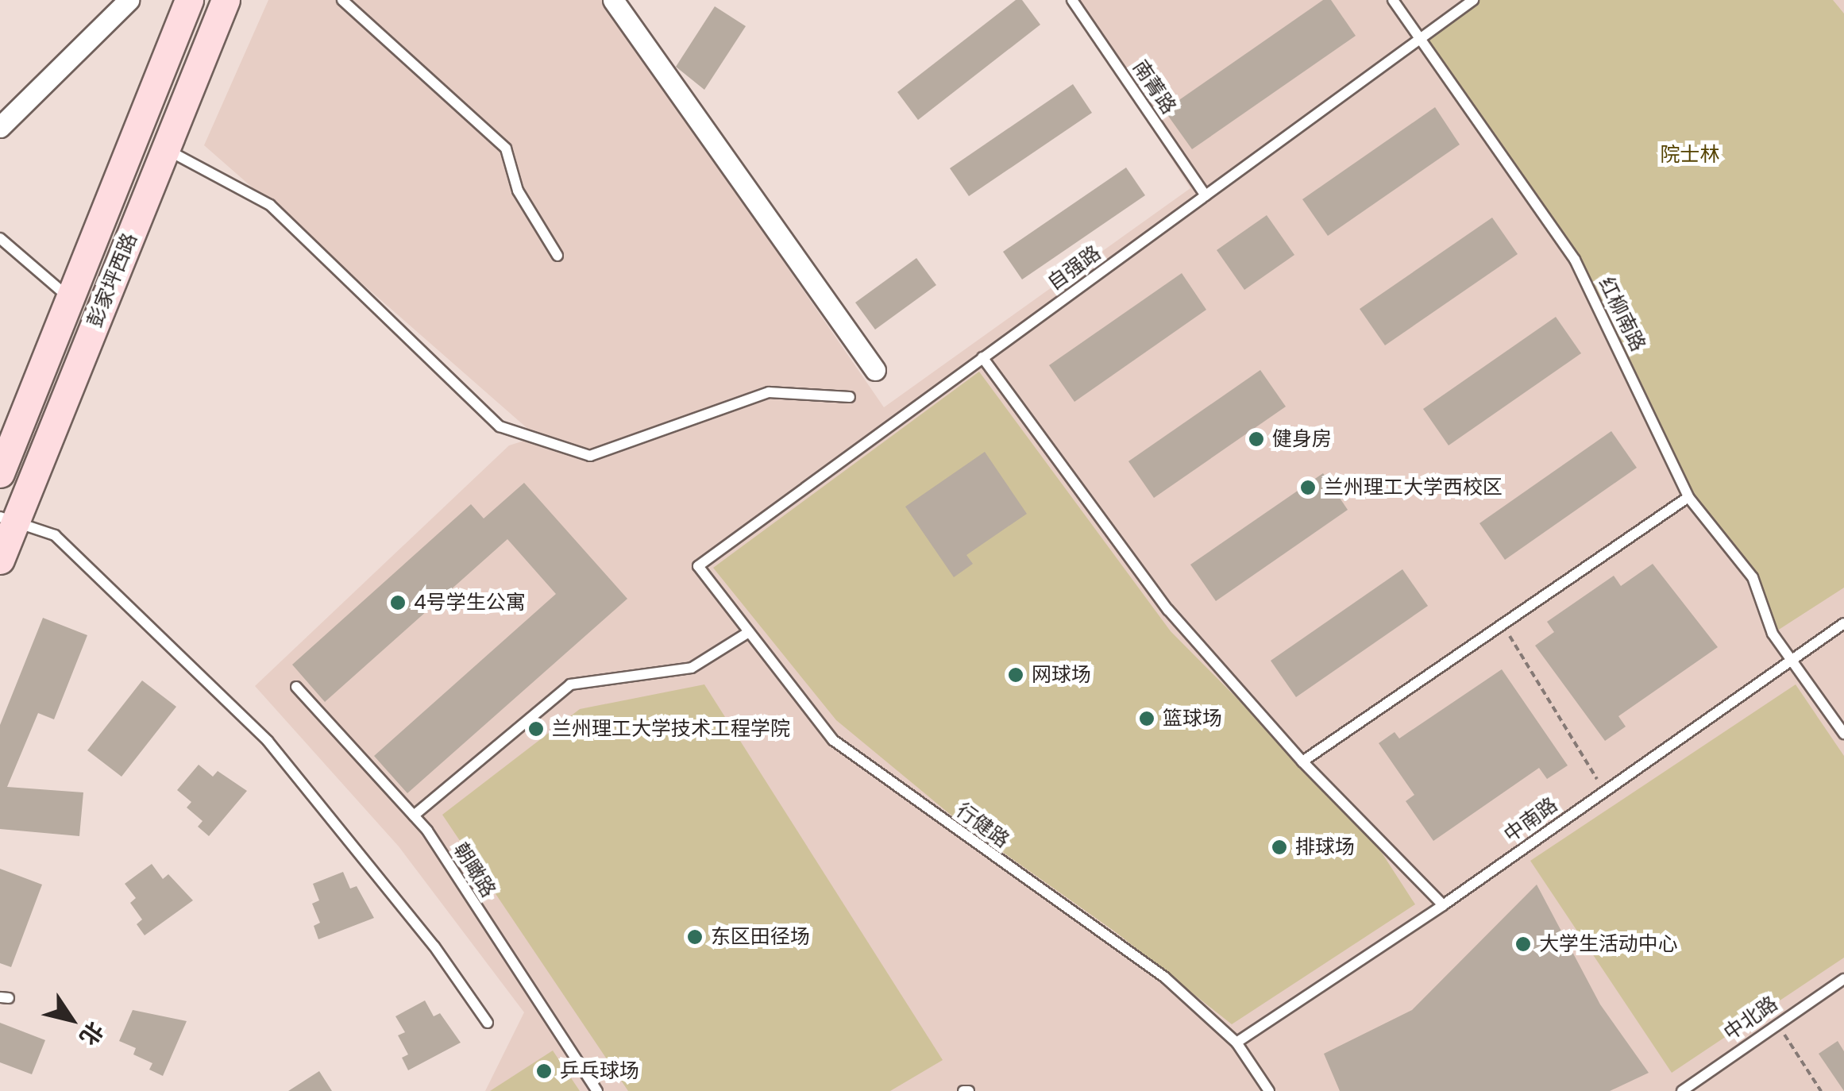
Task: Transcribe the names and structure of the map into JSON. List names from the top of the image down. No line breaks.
{"streets":{"main road":["彭家坪西路"],"lane":["南菁路","自强路","红柳南路","中南路","行健路","朝瞰路","中北路"]},"crossings":[["南菁路","自强路"],["自强路","红柳南路"],["自强路","行健路"],["红柳南路","中南路"],["中南路","行健路"]],"parks":["院士林"],"places":["健身房","兰州理工大学西校区","4号学生公寓","网球场","篮球场","兰州理工大学技术工程学院","排球场","东区田径场","大学生活动中心","乒乓球场"],"north":"bottom right"}
